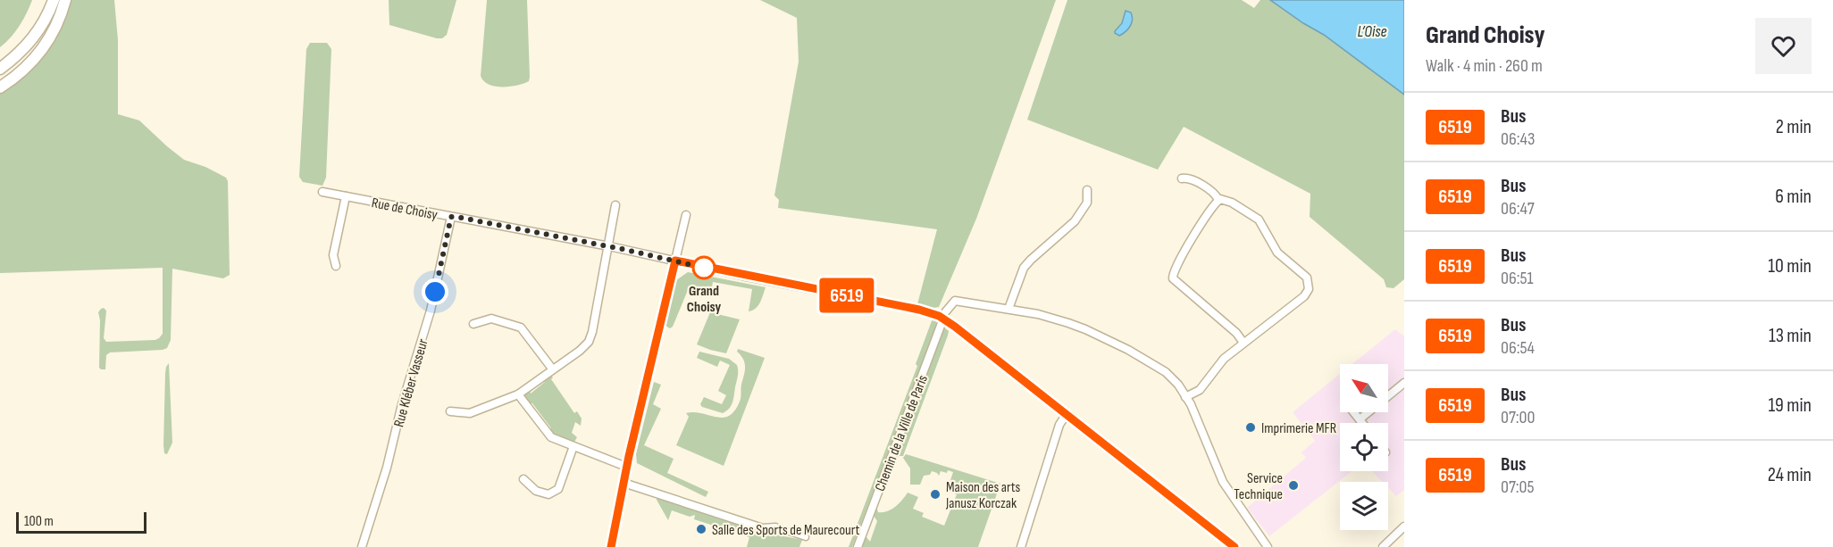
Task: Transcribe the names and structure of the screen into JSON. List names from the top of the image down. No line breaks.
{"streets":{"street":["Rue de Choisy","Rue Kléber Vasseur","Chemin de la Ville de Paris"]},"crossings":[["Rue de Choisy","Rue Kléber Vasseur"],["Rue de Choisy","Chemin de la Ville de Paris"]],"water":["L’Oise"],"places":["Grand Choisy","Imprimerie MFR","Service Technique","Maison des arts Janusz Korczak","Salle des Sports de Maurecourt"],"lines":["bus line 6519"],"scale_bar":"100 m","north":"top left","page":{"on_map":"6519","heading":["Grand Choisy","Walk · 4 min · 260 m"],"list":[{"mark":"6519","name":"Bus","note":"06:43","value":"2 min"},{"mark":"6519","name":"Bus","note":"06:47","value":"6 min"},{"mark":"6519","name":"Bus","note":"06:51","value":"10 min"},{"mark":"6519","name":"Bus","note":"06:54","value":"13 min"},{"mark":"6519","name":"Bus","note":"07:00","value":"19 min"},{"mark":"6519","name":"Bus","note":"07:05","value":"24 min"}],"scale":"100 m"}}
